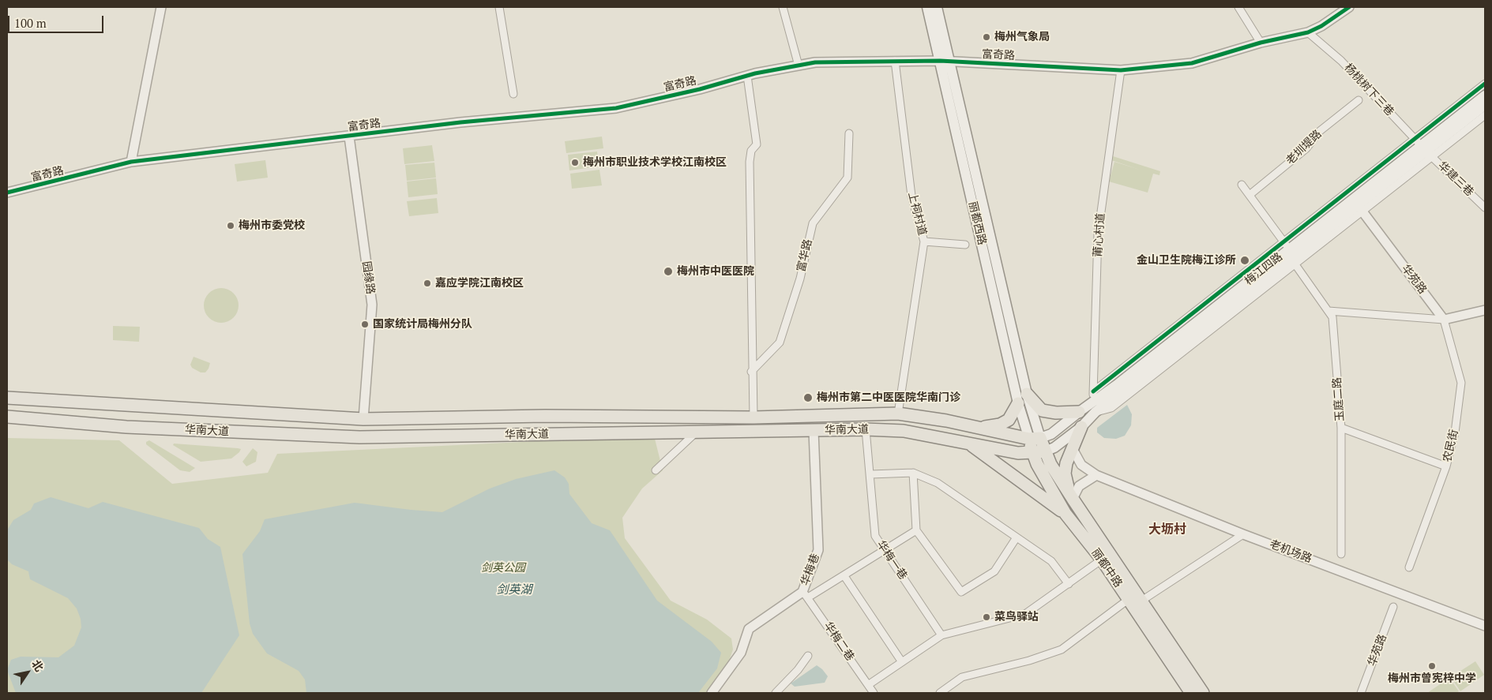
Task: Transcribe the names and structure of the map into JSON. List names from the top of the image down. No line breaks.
{"streets":{"main road":["丽都西路","梅江四路","华南大道","丽都中路"],"street":["富奇路","杨桃树下三巷","老圳堤路","华建三巷","上祠村道","莆心村道","富华路","园缘路","华苑路","玉庭二路","农民街","老机场路","华梅一巷","华梅巷","华梅二巷"]},"crossings":[["富奇路","杨桃树下三巷"],["富奇路","上祠村道"],["富奇路","丽都西路"],["富奇路","莆心村道"],["富奇路","园缘路"],["杨桃树下三巷","华建三巷"],["杨桃树下三巷","梅江四路"],["老圳堤路","玉庭二路"],["华建三巷","梅江四路"],["上祠村道","华南大道"],["丽都西路","梅江四路"],["丽都西路","华南大道"],["丽都西路","丽都中路"],["莆心村道","梅江四路"],["梅江四路","华苑路"],["梅江四路","玉庭二路"],["梅江四路","华南大道"],["梅江四路","丽都中路"],["园缘路","华南大道"],["华苑路","农民街"],["华南大道","华梅一巷"],["华南大道","丽都中路"],["华南大道","华梅巷"],["华梅巷","华梅二巷"]],"districts":["大坜村"],"water":["剑英湖"],"parks":["剑英公园"],"places":["梅州气象局","梅州市职业技术学校江南校区","梅州市委党校","金山卫生院梅江诊所","梅州市中医医院","嘉应学院江南校区","国家统计局梅州分队","梅州市第二中医医院华南门诊","菜鸟驿站","梅州市曾宪梓中学"],"scale_bar":"100 m","north":"top right"}
